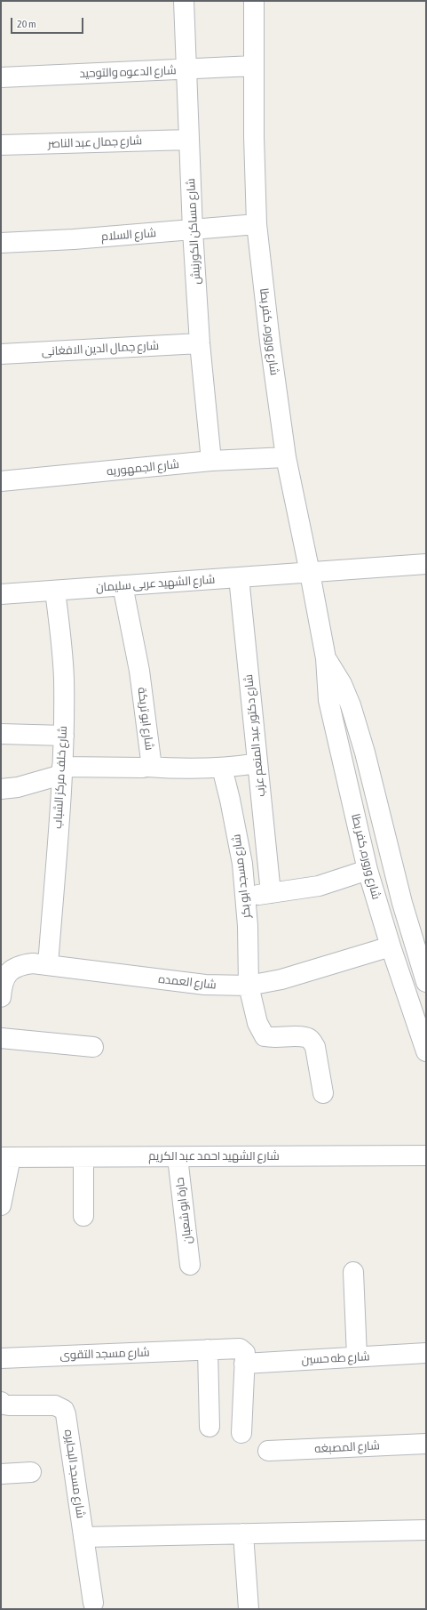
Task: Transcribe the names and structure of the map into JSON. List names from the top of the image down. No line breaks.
{"streets":{"street":["شارع الدعوه والتوحيد","شارع جمال عبد الناصر","شارع مساكن الكورنيش","شارع السلام","شارع وروره, كفر بطا","شارع جمال الدين الافغانى","شارع الجمهوريه","شارع الشهيد عربى سليمان","شارع ابو تريكة","شارع دكتور عبد المنعم عزب","شارع خلف مركز الشباب","شارع مسجد ابو بكر","شارع العمده","شارع الشهيد احمد عبد الكريم","حارة ابو شعبان","شارع مسجد التقوى","شارع طه حسين","شارع المصبغه","شارع مسجد البحايره"]},"crossings":[["شارع الدعوه والتوحيد","شارع مساكن الكورنيش"],["شارع الدعوه والتوحيد","شارع وروره, كفر بطا"],["شارع جمال عبد الناصر","شارع مساكن الكورنيش"],["شارع مساكن الكورنيش","شارع السلام"],["شارع مساكن الكورنيش","شارع جمال الدين الافغانى"],["شارع مساكن الكورنيش","شارع الجمهوريه"],["شارع السلام","شارع وروره, كفر بطا"],["شارع وروره, كفر بطا","شارع الجمهوريه"],["شارع وروره, كفر بطا","شارع الشهيد عربى سليمان"],["شارع وروره, كفر بطا","شارع العمده"],["شارع الشهيد عربى سليمان","شارع ابو تريكة"],["شارع الشهيد عربى سليمان","شارع دكتور عبد المنعم عزب"],["شارع الشهيد عربى سليمان","شارع خلف مركز الشباب"],["شارع ابو تريكة","شارع خلف مركز الشباب"],["شارع خلف مركز الشباب","شارع العمده"],["شارع مسجد ابو بكر","شارع العمده"],["شارع الشهيد احمد عبد الكريم","حارة ابو شعبان"],["شارع مسجد التقوى","شارع طه حسين"]],"scale_bar":"20 m"}
